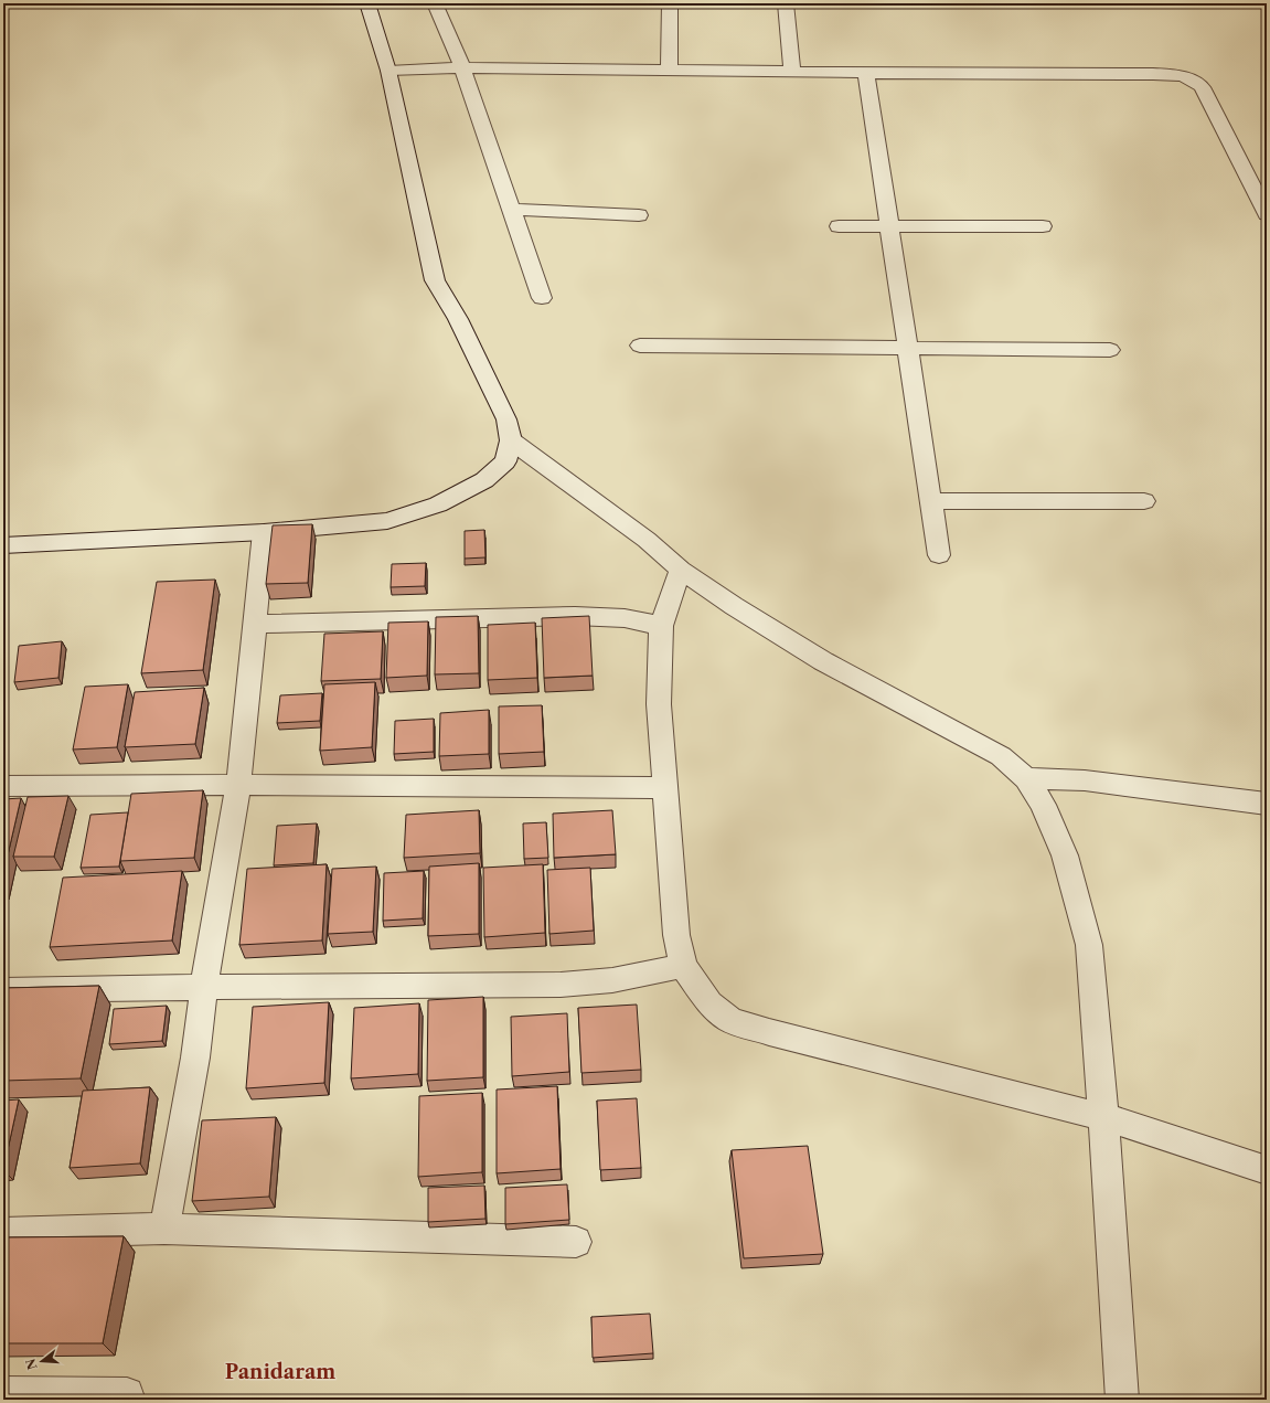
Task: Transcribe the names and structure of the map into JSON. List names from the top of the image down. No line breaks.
{"districts":["Panidaram"],"north":"left"}
